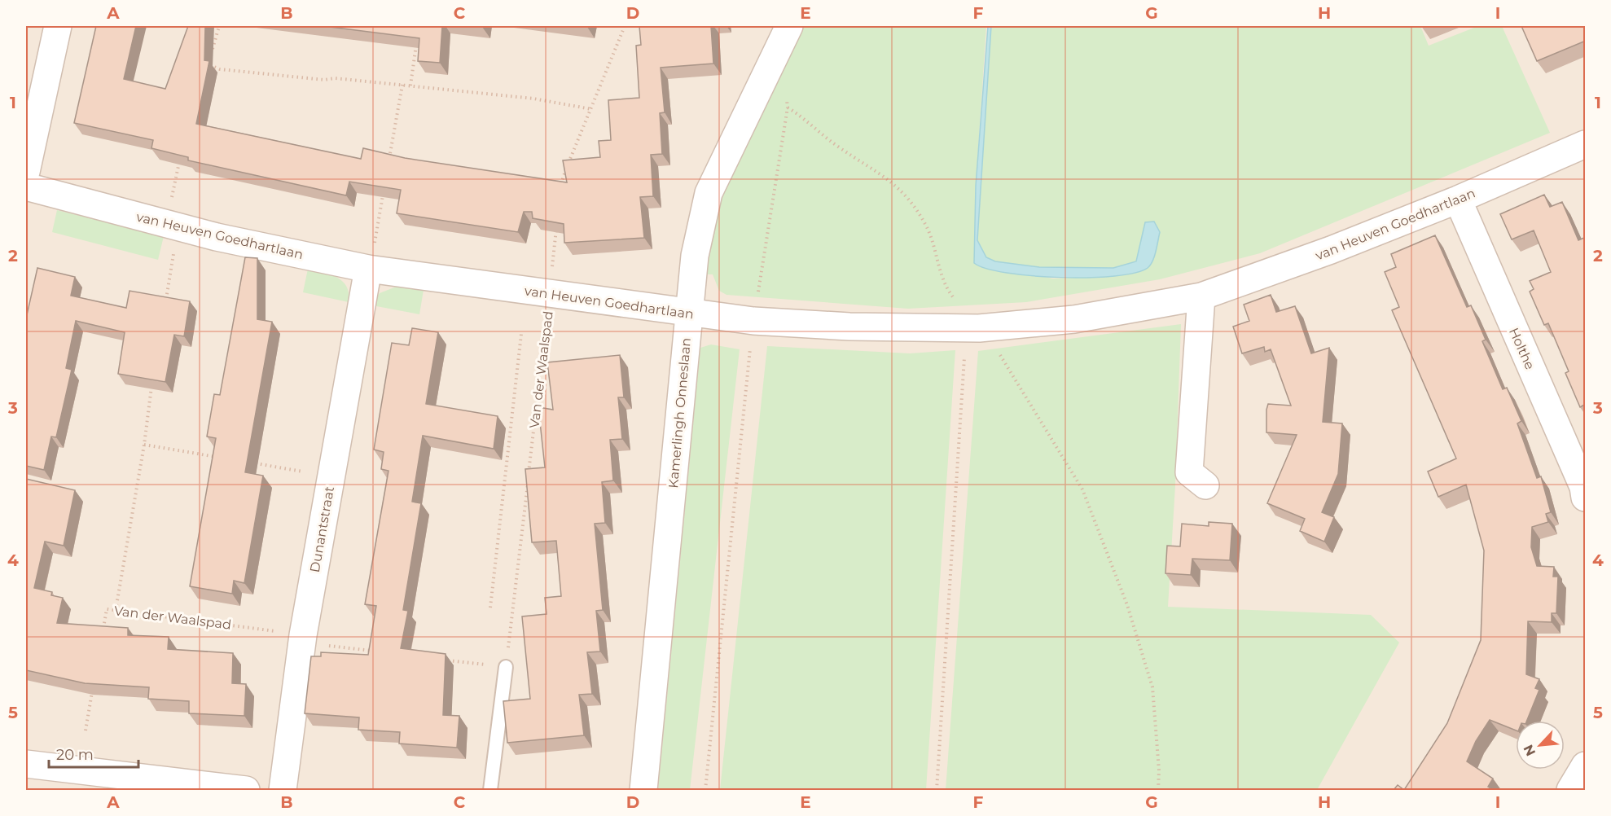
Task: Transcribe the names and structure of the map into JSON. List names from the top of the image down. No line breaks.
{"streets":{"street":["van Heuven Goedhartlaan","Holthe","Kamerlingh Onneslaan","Dunantstraat"],"path":["Van der Waalspad"]},"crossings":[["van Heuven Goedhartlaan","Holthe"],["van Heuven Goedhartlaan","Van der Waalspad"],["van Heuven Goedhartlaan","Kamerlingh Onneslaan"],["van Heuven Goedhartlaan","Dunantstraat"],["Van der Waalspad","Dunantstraat"]],"scale_bar":"20 m","north":"bottom left","grid":{"columns":["A","B","C","D","E","F","G","H","I"],"rows":["1","2","3","4","5"]}}
